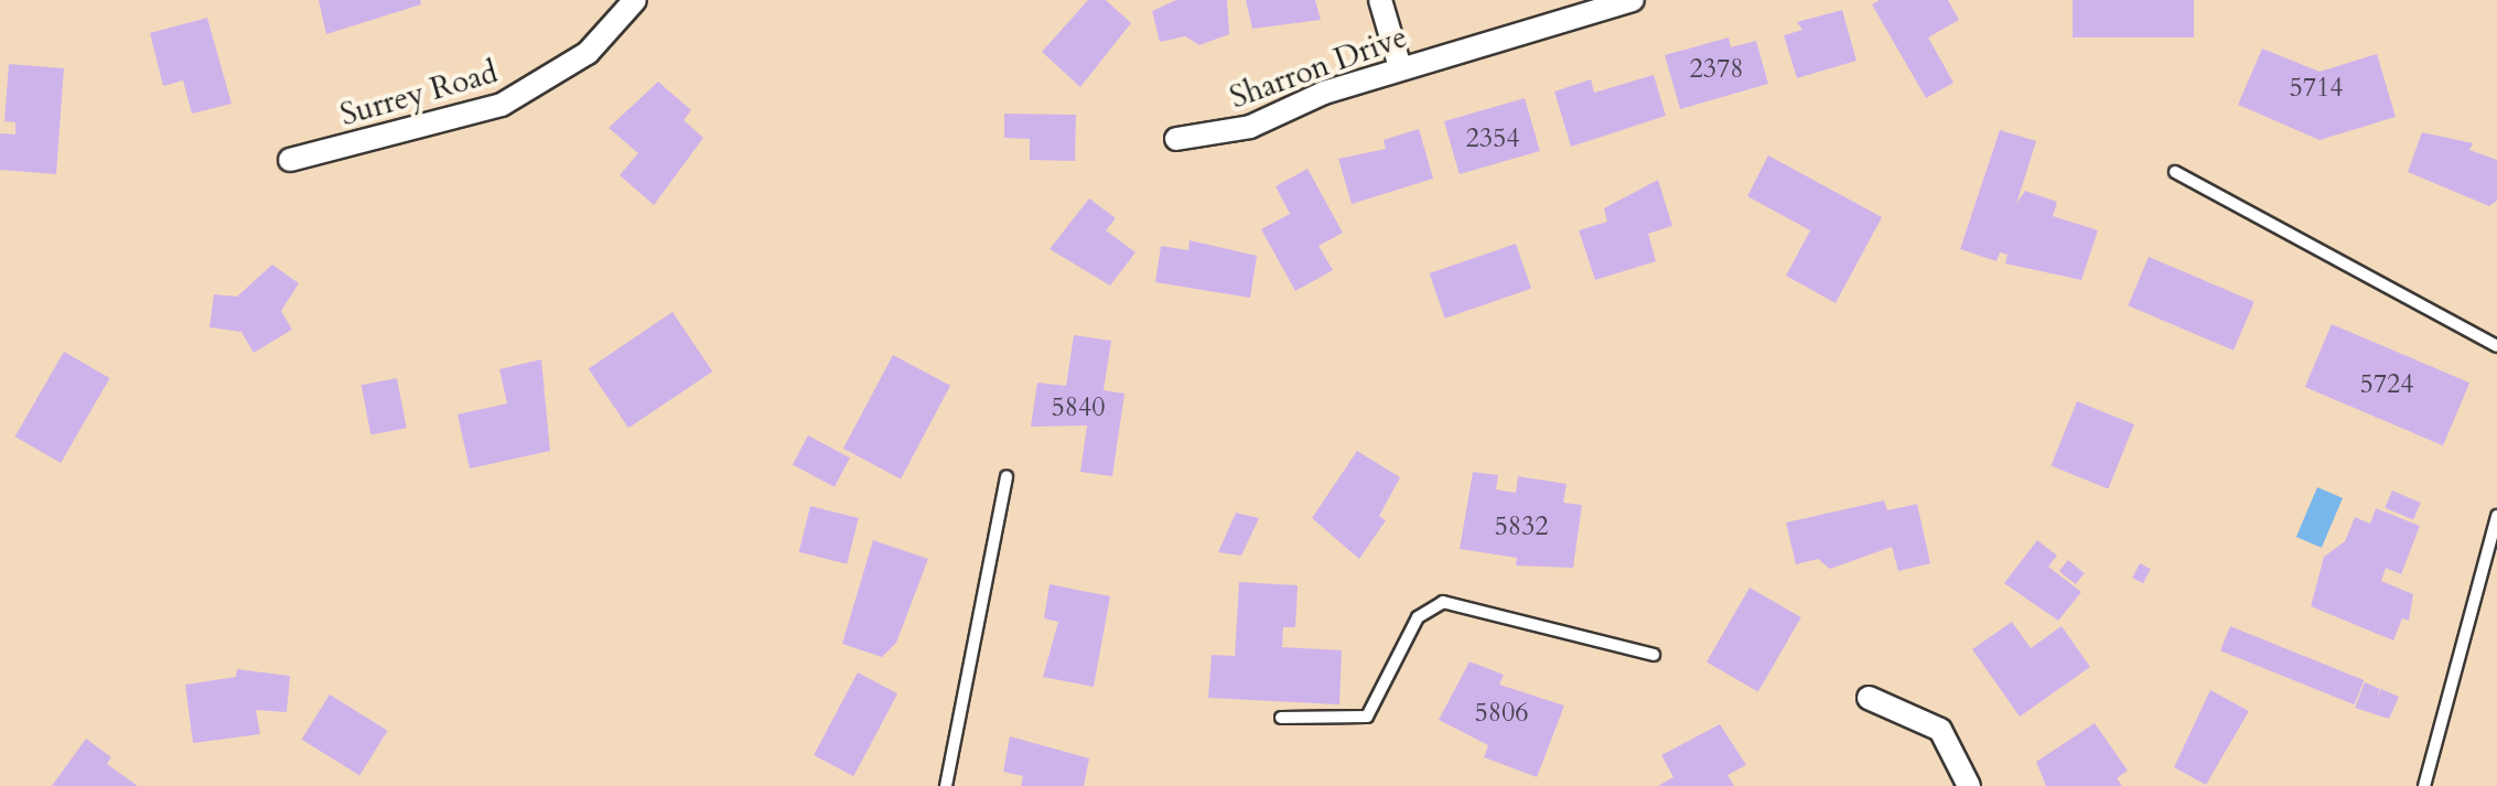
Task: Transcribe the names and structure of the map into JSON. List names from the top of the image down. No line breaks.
{"streets":{"street":["Sharron Drive","Surrey Road"]},"house_numbers":["2378","5714","2354","5724","5840","5832","5806"]}
